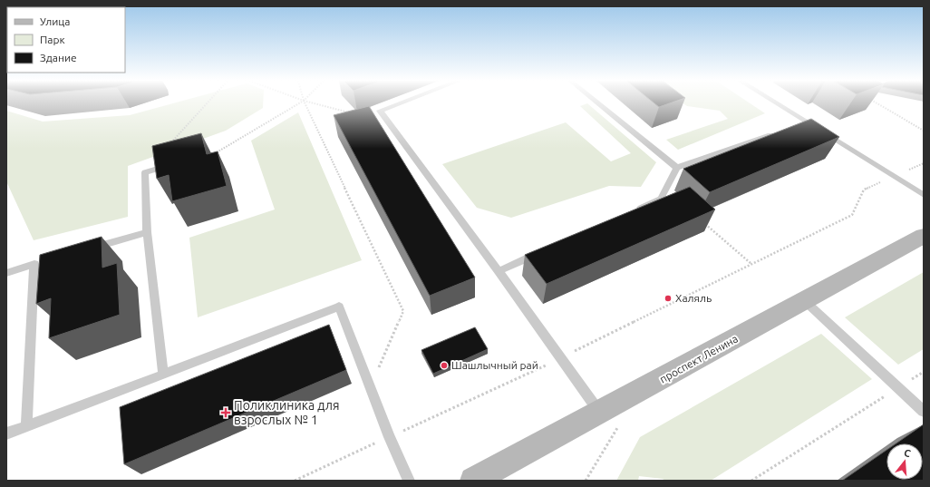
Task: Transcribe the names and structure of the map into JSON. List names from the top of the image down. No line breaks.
{"streets":{"main road":["проспект Ленина"]},"places":{"other":["Халяль","Шашлычный рай"],"health":["Поликлиника для взрослых № 1"]},"legend":["Улица","Парк","Здание"],"north":"top"}
